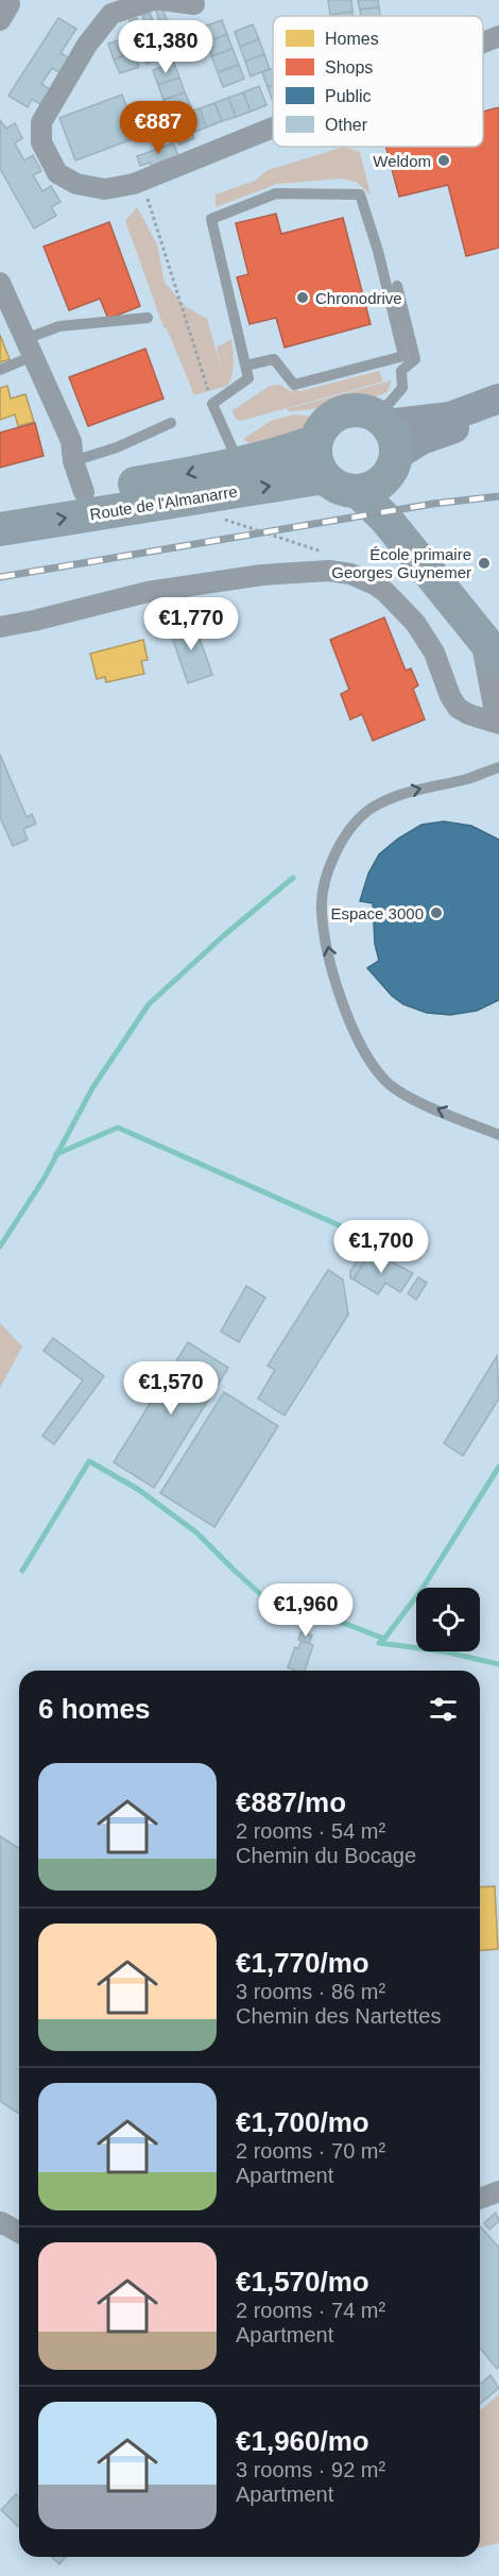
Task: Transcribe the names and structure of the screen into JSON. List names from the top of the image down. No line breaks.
{"streets":{"main road":["Route de l'Almanarre"]},"places":["Weldom","Chronodrive","École primaire Georges Guynemer","Espace 3000"],"legend":["Homes","Shops","Public","Other"],"page":{"price":["€1,380","€887","€1,770","€1,700","€1,570","€1,960"],"heading":"6 homes","list":[{"name":"€887/mo","note":"2 rooms · 54 m² · Chemin du Bocage"},{"name":"€1,770/mo","note":"3 rooms · 86 m² · Chemin des Nartettes"},{"name":"€1,700/mo","note":"2 rooms · 70 m² · Apartment"},{"name":"€1,570/mo","note":"2 rooms · 74 m² · Apartment"},{"name":"€1,960/mo","note":"3 rooms · 92 m² · Apartment"}]}}
